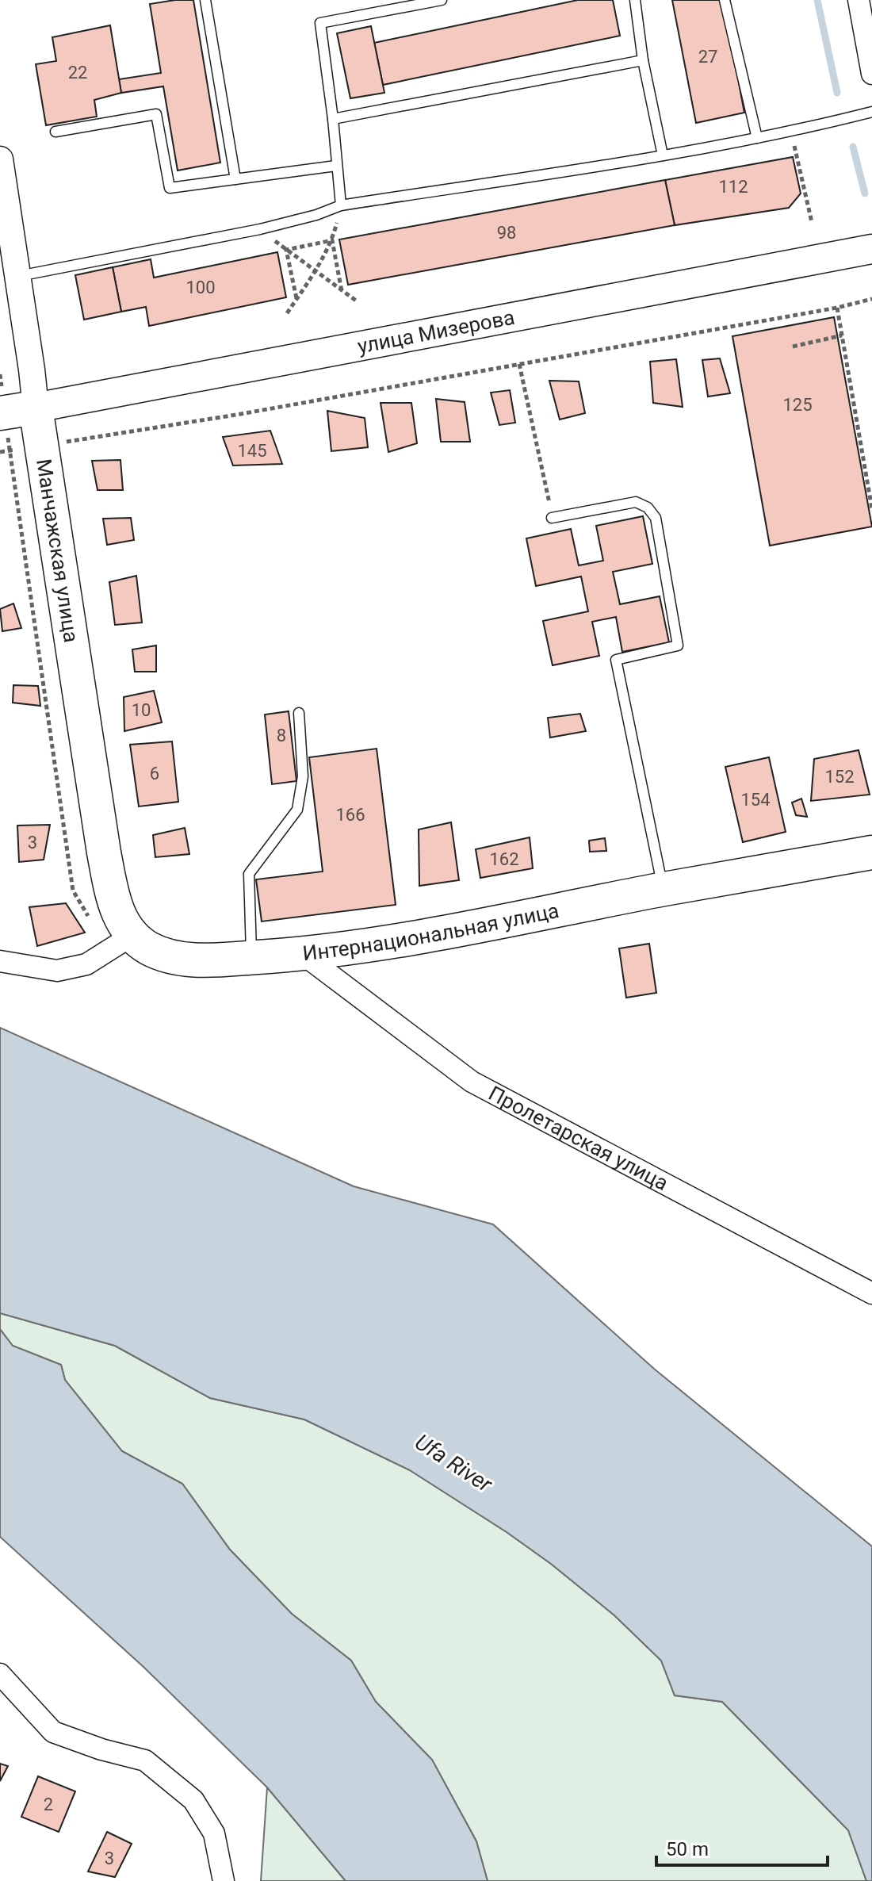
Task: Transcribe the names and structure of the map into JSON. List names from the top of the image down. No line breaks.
{"streets":{"main road":["улица Мизерова","Манчажская улица","Интернациональная улица"],"street":["Пролетарская улица"]},"crossings":[["улица Мизерова","Манчажская улица"],["Манчажская улица","Интернациональная улица"],["Интернациональная улица","Пролетарская улица"]],"water":["Ufa River"],"house_numbers":["27","22","112","98","100","125","145","10","8","6","152","154","166","3","162","2","3"],"scale_bar":"50 m"}
